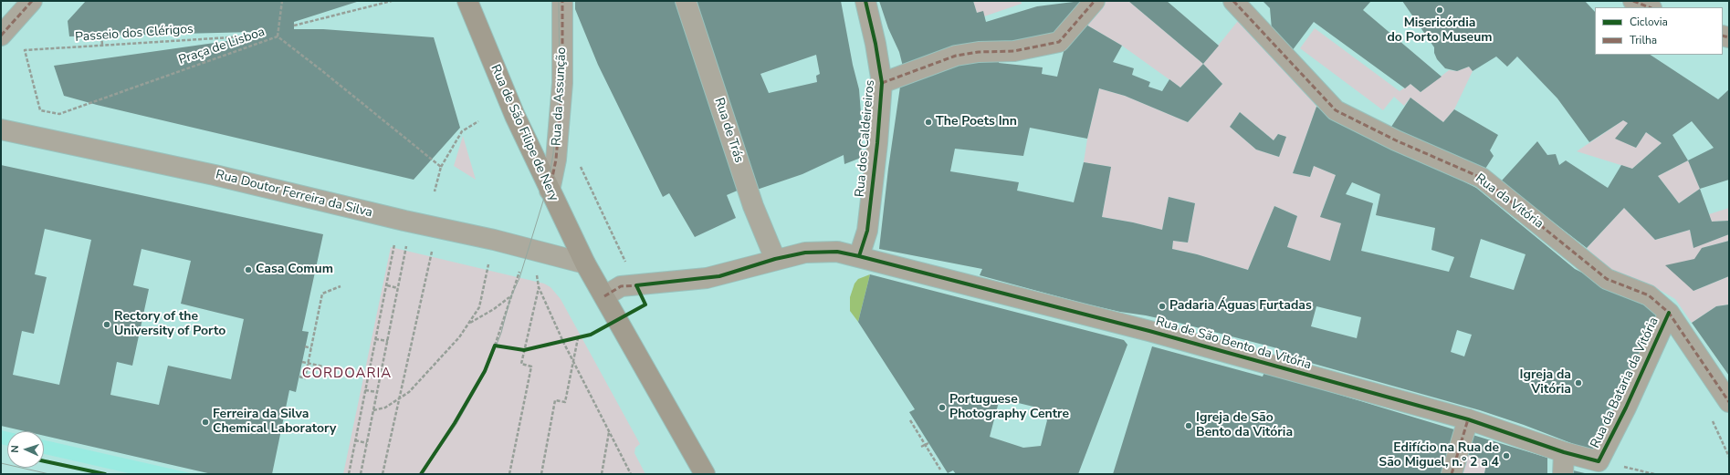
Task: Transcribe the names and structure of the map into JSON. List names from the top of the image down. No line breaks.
{"streets":{"main road":["Rua de São Filipe de Nery"],"street":["Rua da Assunção","Rua de Trás","Rua dos Caldeireiros","Rua Doutor Ferreira da Silva","Rua da Vitória","Rua de São Bento da Vitória","Rua da Bataria da Vitória"],"path":["Passeio dos Clérigos","Praça de Lisboa"]},"crossings":[["Passeio dos Clérigos","Praça de Lisboa"],["Rua da Assunção","Rua de São Filipe de Nery"],["Rua de Trás","Rua de São Bento da Vitória"],["Rua de São Filipe de Nery","Rua Doutor Ferreira da Silva"],["Rua de São Filipe de Nery","Rua de São Bento da Vitória"],["Rua dos Caldeireiros","Rua de São Bento da Vitória"],["Rua da Vitória","Rua da Bataria da Vitória"],["Rua de São Bento da Vitória","Rua da Bataria da Vitória"]],"districts":["CORDOARIA"],"places":["Misericórdia do Porto Museum","The Poets Inn","Casa Comum","Padaria Águas Furtadas","Rectory of the University of Porto","Igreja da Vitória","Portuguese Photography Centre","Ferreira da Silva Chemical Laboratory","Igreja de São Bento da Vitória","Edifício na Rua de São Miguel, n.º 2 a 4"],"legend":["Ciclovia","Trilha"],"north":"left"}
